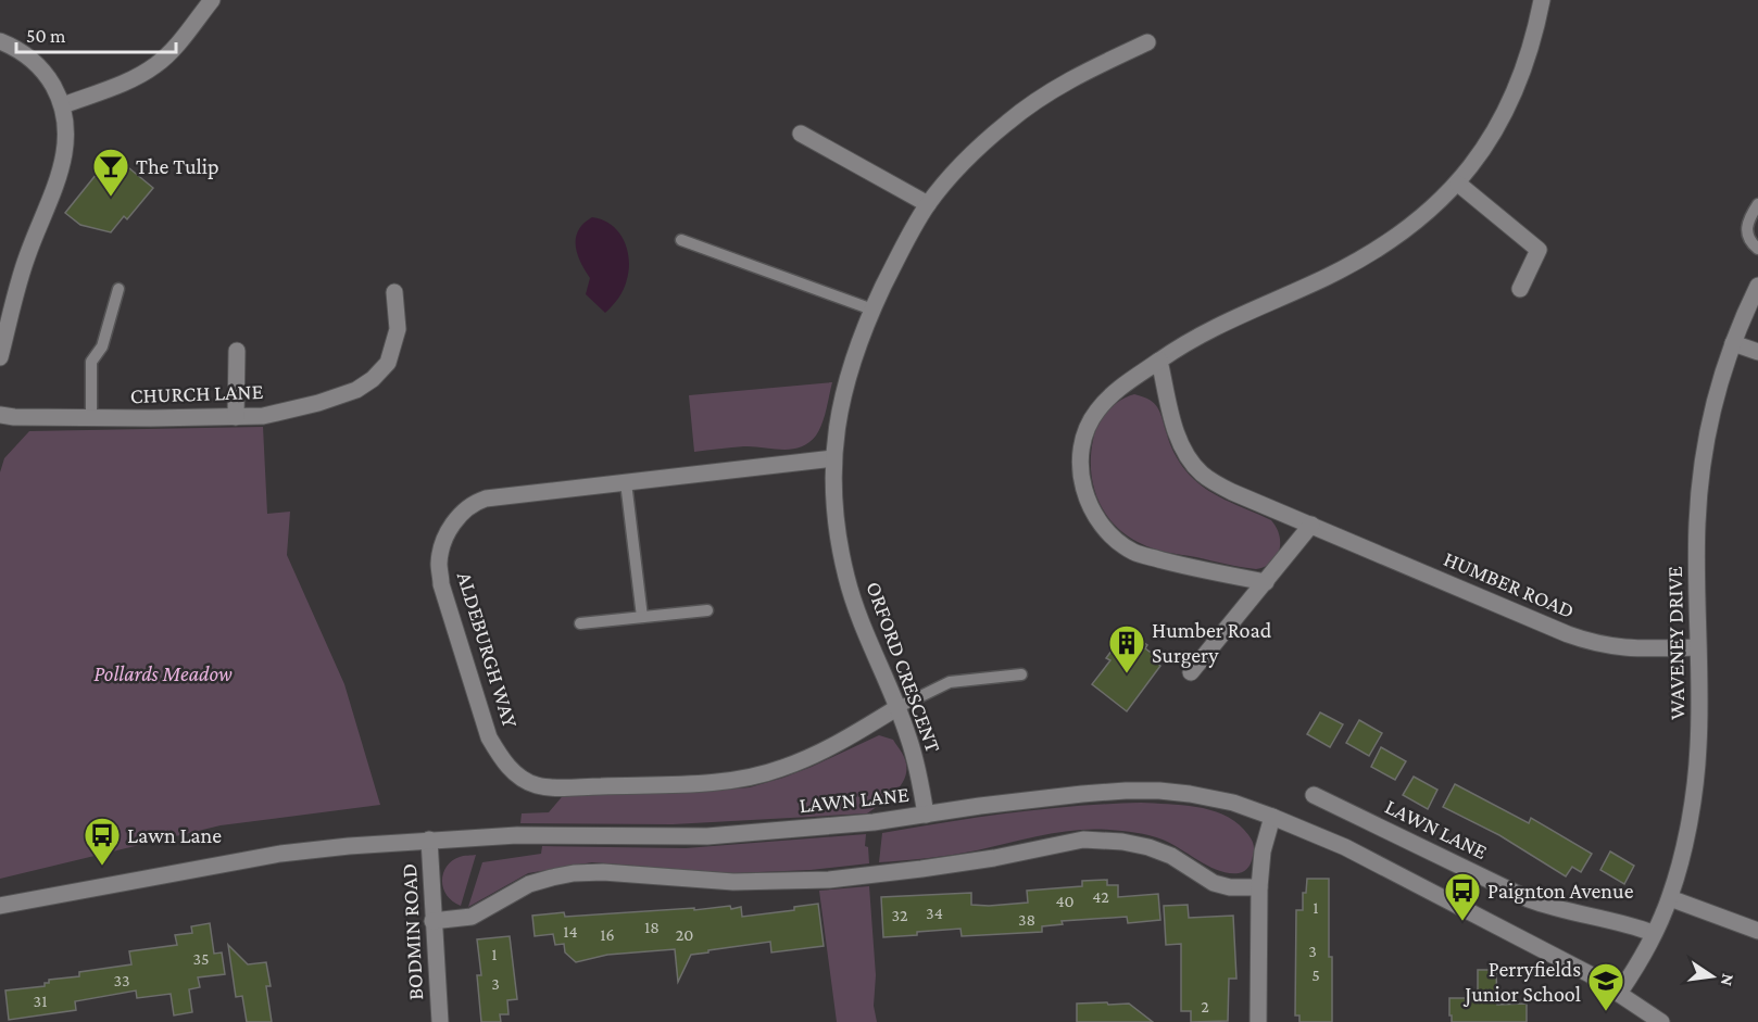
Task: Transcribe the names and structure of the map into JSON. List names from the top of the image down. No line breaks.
{"streets":{"street":["CHURCH LANE","HUMBER ROAD","WAVENEY DRIVE","ALDEBURGH WAY","ORFORD CRESCENT","LAWN LANE","BODMIN ROAD"]},"crossings":[["HUMBER ROAD","WAVENEY DRIVE"],["WAVENEY DRIVE","LAWN LANE"],["ALDEBURGH WAY","ORFORD CRESCENT"],["ORFORD CRESCENT","LAWN LANE"],["LAWN LANE","BODMIN ROAD"]],"parks":["Pollards Meadow"],"places":{"bar":["The Tulip"],"building":["Humber Road Surgery"],"bus stop":["Lawn Lane","Paignton Avenue"],"school or university":["Perryfields Junior School"]},"house_numbers":["42","40","1","34","32","38","18","14","16","20","3","1","35","5","33","3","31","2"],"scale_bar":"50 m","north":"right"}
